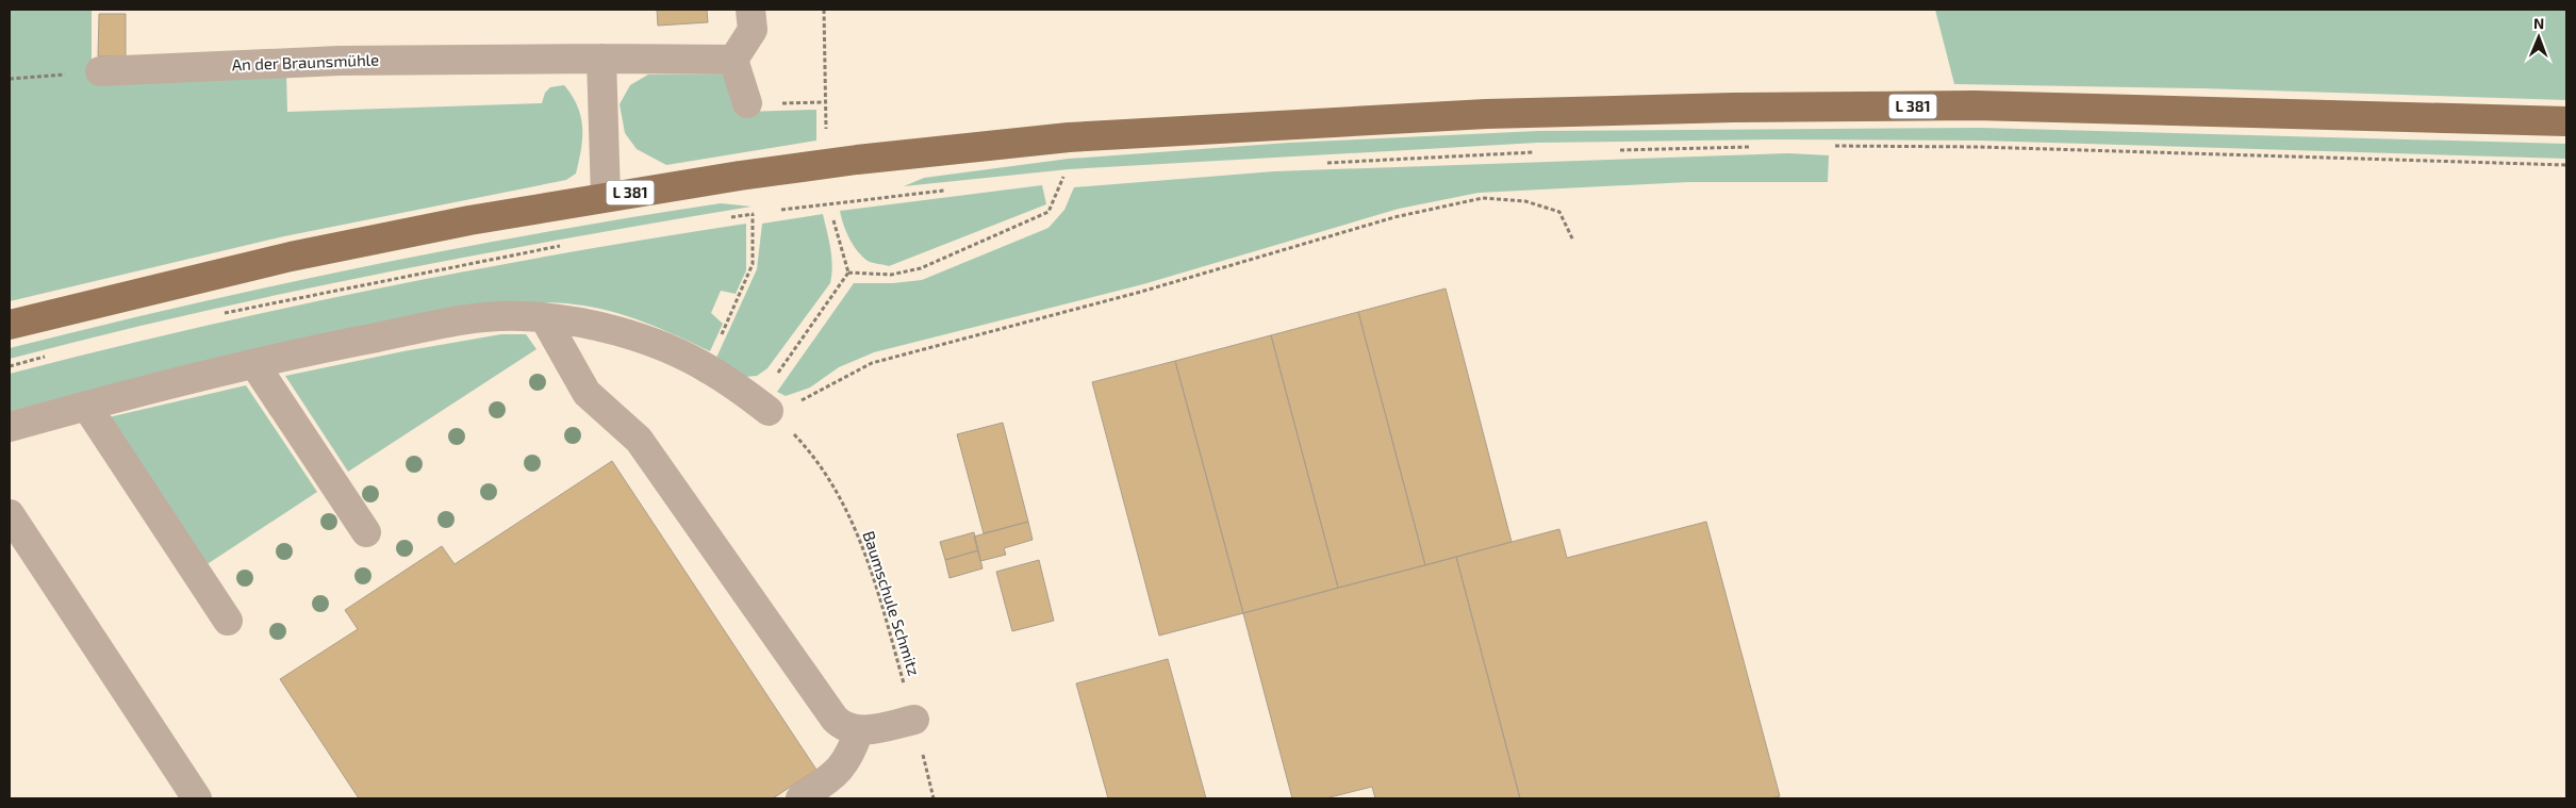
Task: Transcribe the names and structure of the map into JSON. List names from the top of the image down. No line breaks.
{"streets":{"main road":["L 381"],"lane":["An der Braunsmühle"],"path":["Baumschule Schmitz"]},"north":"top"}
